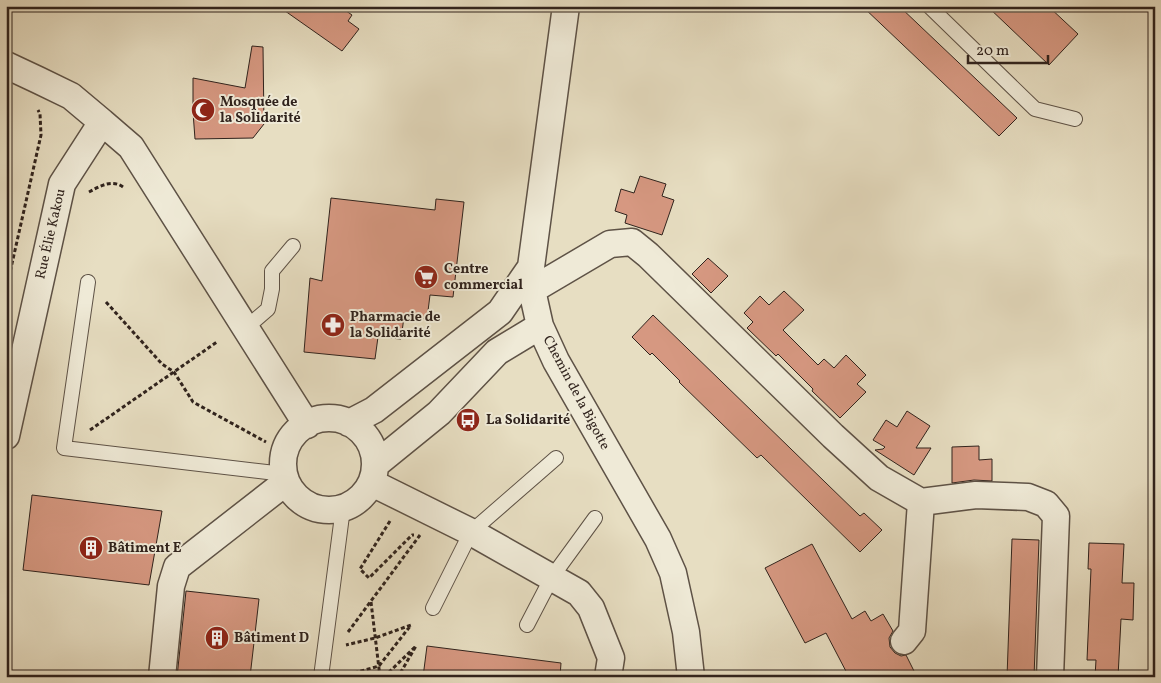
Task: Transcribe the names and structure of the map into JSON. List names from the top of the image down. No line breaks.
{"streets":{"street":["Rue Élie Kakou","Chemin de la Bigotte"]},"places":{"mosque":["Mosquée de la Solidarité"],"supermarket":["Centre commercial"],"pharmacy":["Pharmacie de la Solidarité"],"bus stop":["La Solidarité"],"building":["Bâtiment E","Bâtiment D"]},"scale_bar":"20 m"}
